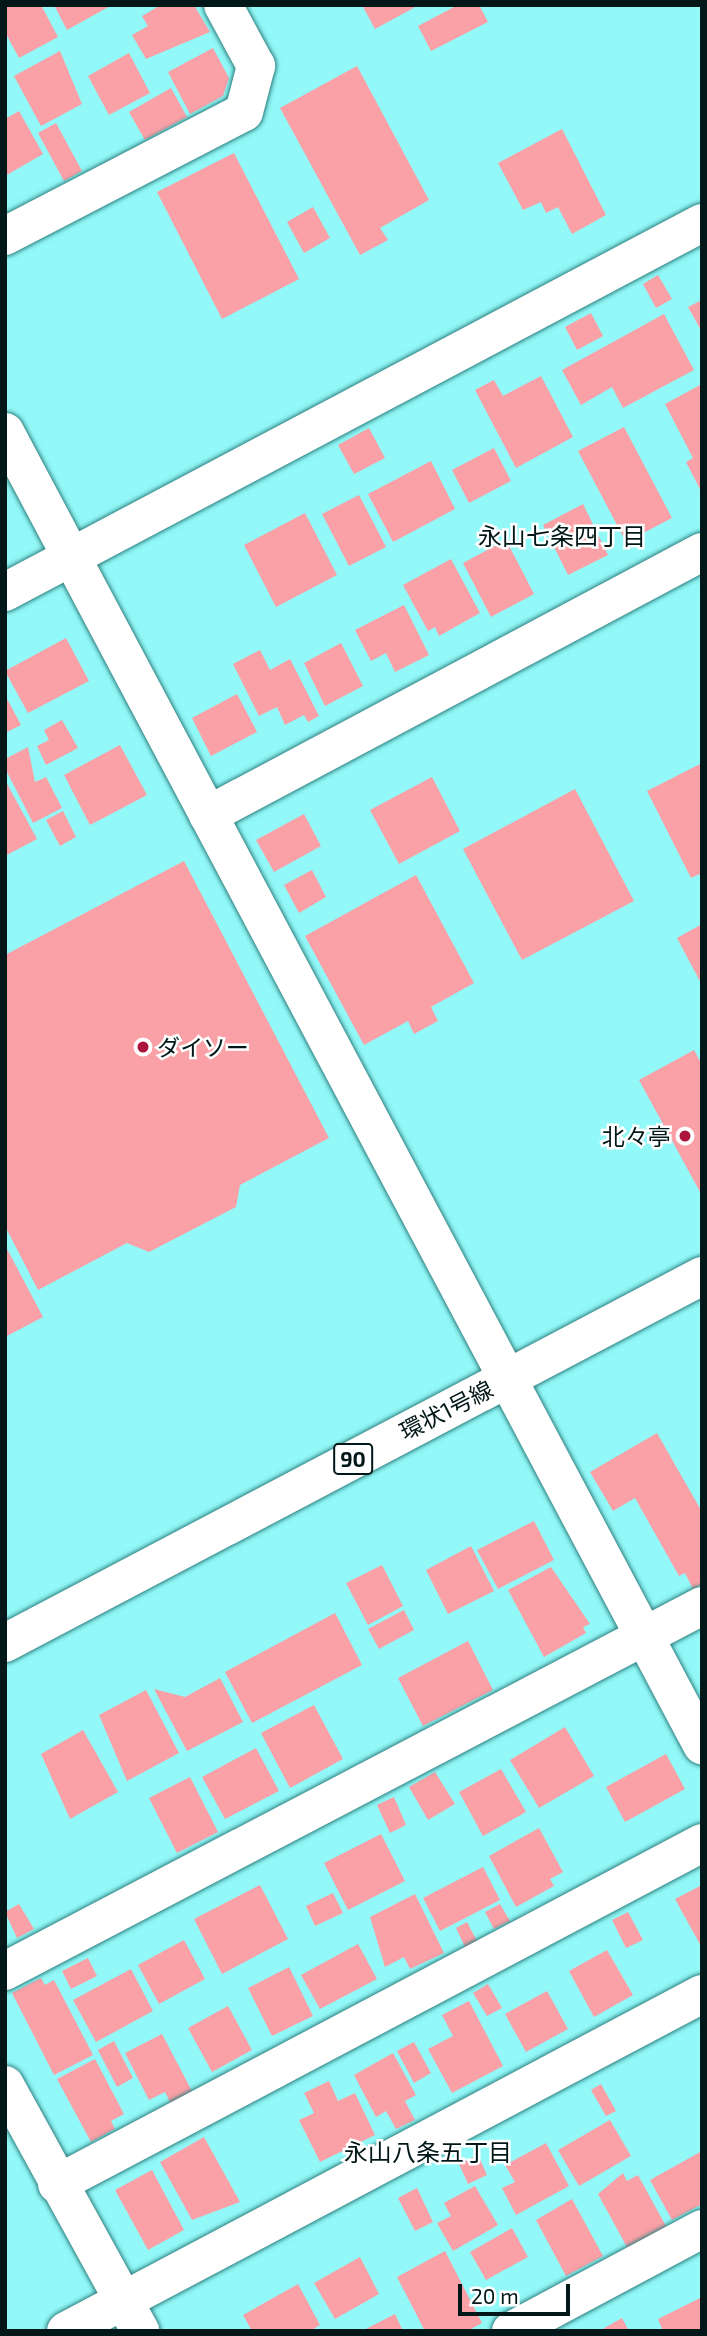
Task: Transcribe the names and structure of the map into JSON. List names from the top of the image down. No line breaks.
{"streets":{"street":["環状1号線","90"]},"districts":["永山七条四丁目","永山八条五丁目"],"places":["ダイソー","北々亭"],"scale_bar":"20 m"}
